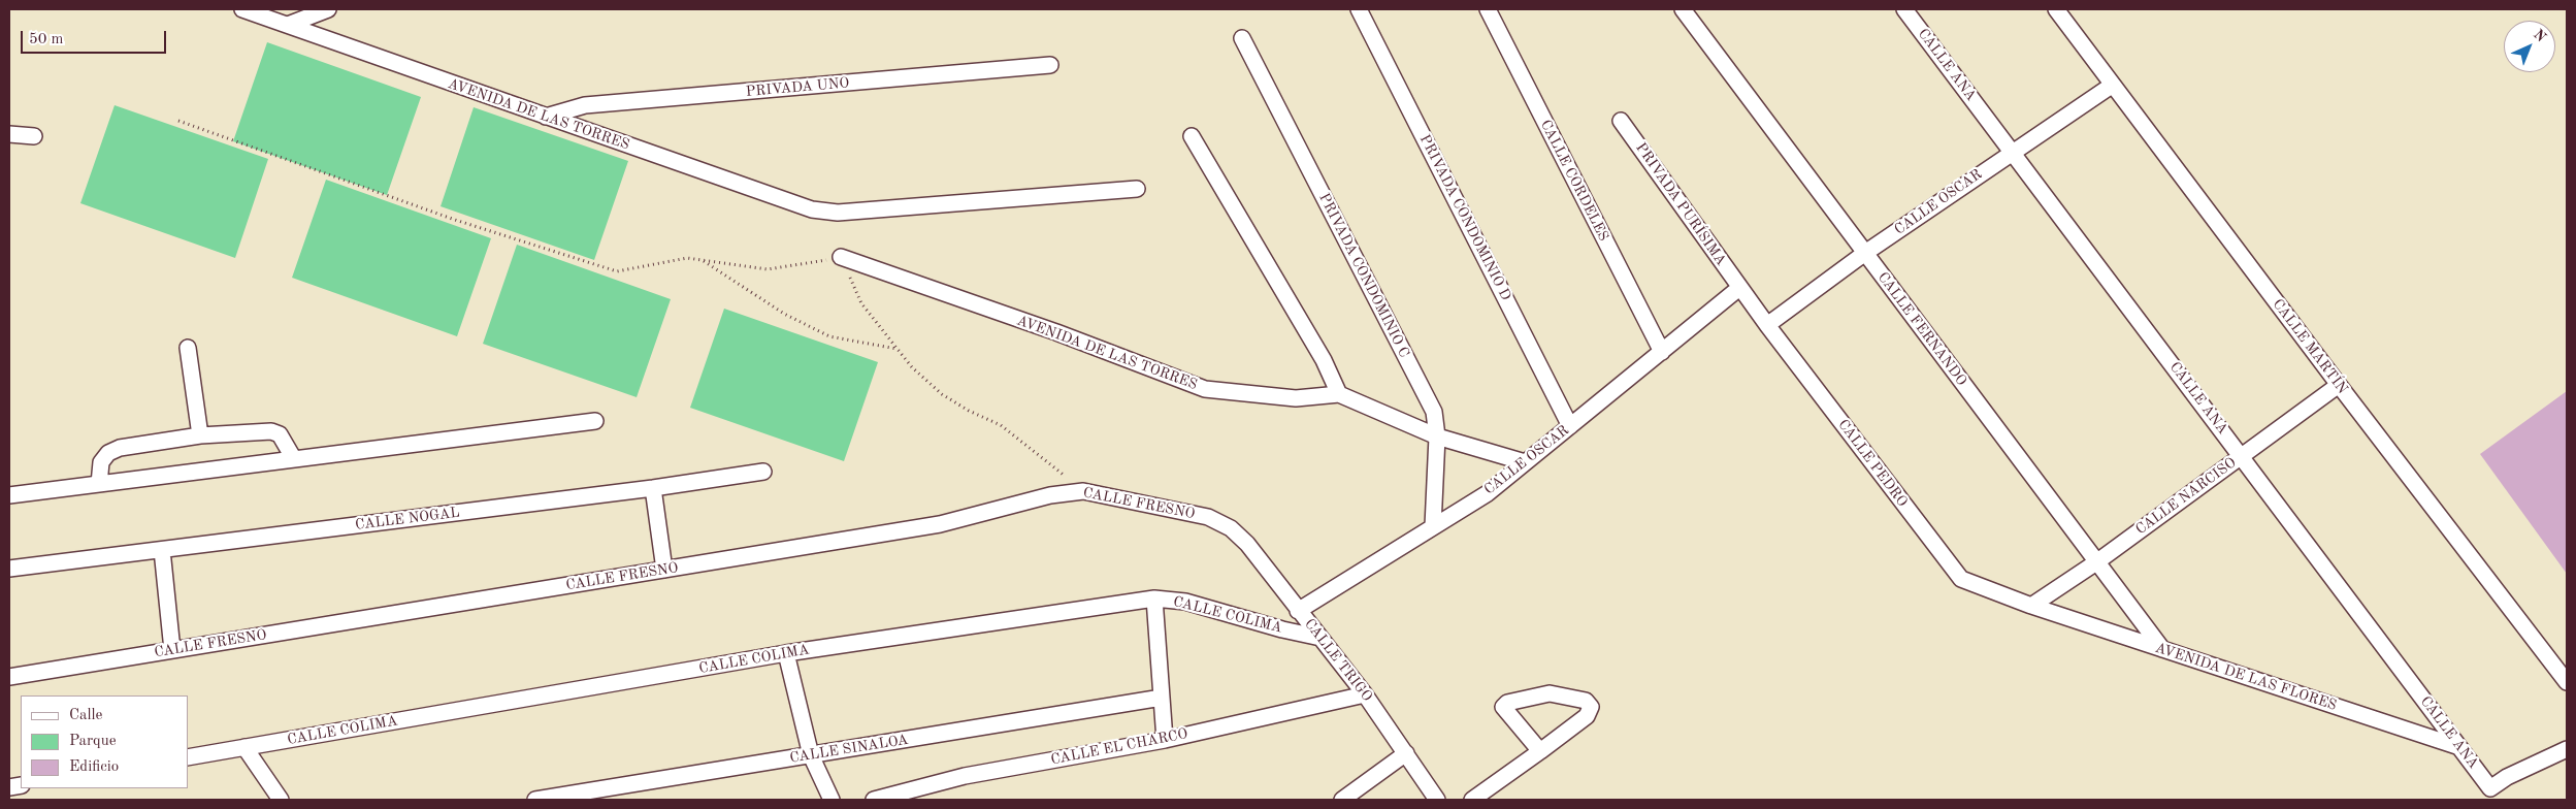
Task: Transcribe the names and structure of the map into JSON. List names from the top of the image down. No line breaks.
{"streets":{"street":["CALLE ANA","PRIVADA UNO","AVENIDA DE LAS TORRES","CALLE CORDELES","CALLE OSCAR","PRIVADA PURÍSIMA","PRIVADA CONDOMINIO D","PRIVADA CONDOMINIO C","CALLE FERNANDO","CALLE MARTÍN","CALLE PEDRO","CALLE NARCISO","CALLE FRESNO","CALLE NOGAL","CALLE COLIMA","CALLE TRIGO","AVENIDA DE LAS FLORES","CALLE EL CHARCO","CALLE SINALOA"]},"crossings":[["CALLE ANA","CALLE OSCAR"],["CALLE ANA","CALLE NARCISO"],["CALLE ANA","AVENIDA DE LAS FLORES"],["PRIVADA UNO","AVENIDA DE LAS TORRES"],["AVENIDA DE LAS TORRES","CALLE OSCAR"],["AVENIDA DE LAS TORRES","PRIVADA CONDOMINIO C"],["CALLE CORDELES","CALLE OSCAR"],["CALLE OSCAR","PRIVADA PURÍSIMA"],["CALLE OSCAR","PRIVADA CONDOMINIO D"],["CALLE OSCAR","PRIVADA CONDOMINIO C"],["CALLE OSCAR","CALLE FERNANDO"],["CALLE OSCAR","CALLE MARTÍN"],["CALLE OSCAR","CALLE PEDRO"],["CALLE OSCAR","CALLE TRIGO"],["PRIVADA PURÍSIMA","CALLE PEDRO"],["CALLE FERNANDO","CALLE NARCISO"],["CALLE FERNANDO","AVENIDA DE LAS FLORES"],["CALLE MARTÍN","CALLE NARCISO"],["CALLE PEDRO","CALLE NARCISO"],["CALLE PEDRO","AVENIDA DE LAS FLORES"],["CALLE NARCISO","AVENIDA DE LAS FLORES"],["CALLE FRESNO","CALLE TRIGO"],["CALLE COLIMA","CALLE TRIGO"],["CALLE TRIGO","CALLE EL CHARCO"]],"legend":["Calle","Parque","Edificio"],"scale_bar":"50 m","north":"top right"}
